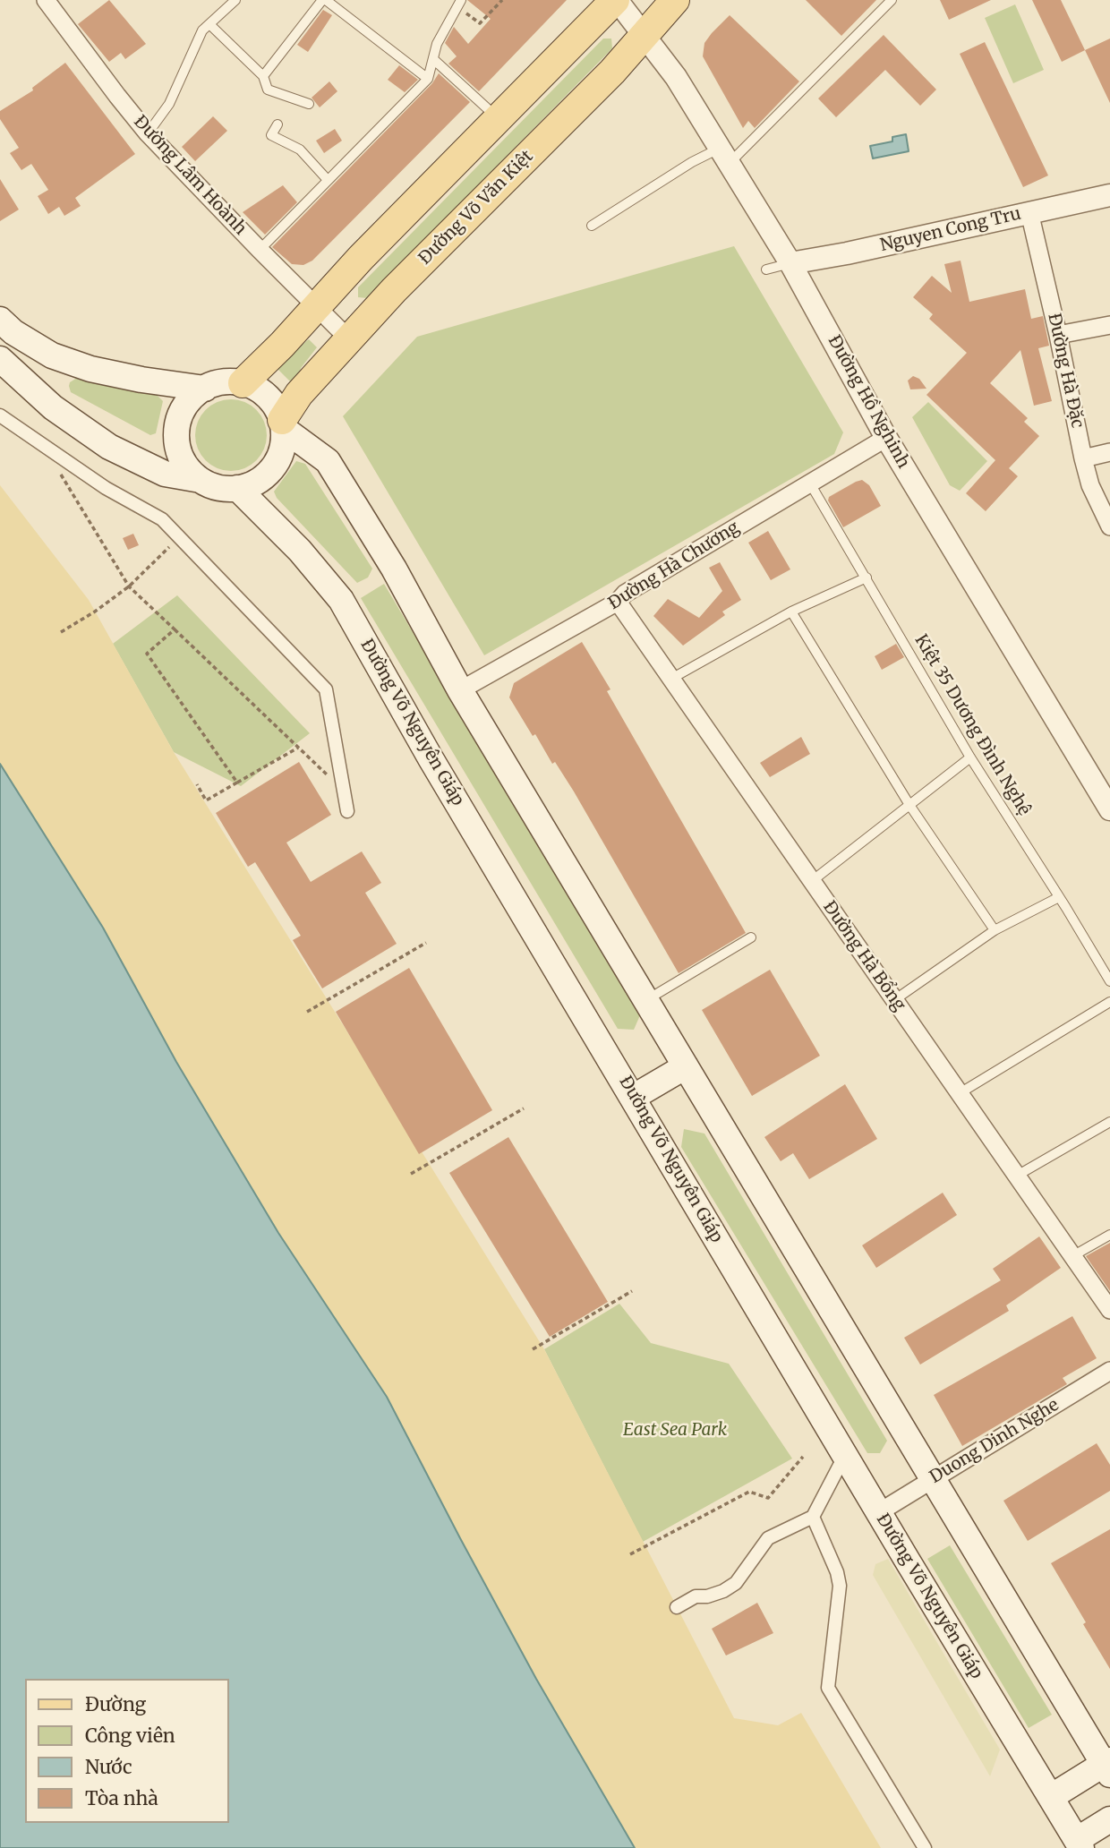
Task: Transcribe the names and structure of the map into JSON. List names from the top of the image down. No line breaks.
{"streets":{"main road":["Đường Võ Văn Kiệt","Đường Võ Nguyên Giáp"],"street":["Đường Lâm Hoành","Nguyen Cong Tru","Đường Hà Đặc","Đường Hồ Nghinh","Đường Hà Chương","Đường Hà Bổng","Duong Dinh Nghe"],"lane":["Kiệt 35 Dương Đình Nghệ"]},"crossings":[["Đường Lâm Hoành","Đường Võ Văn Kiệt"],["Đường Võ Văn Kiệt","Đường Hồ Nghinh"],["Đường Võ Văn Kiệt","Đường Võ Nguyên Giáp"],["Nguyen Cong Tru","Đường Hà Đặc"],["Nguyen Cong Tru","Đường Hồ Nghinh"],["Đường Hồ Nghinh","Đường Hà Chương"],["Đường Hà Chương","Kiệt 35 Dương Đình Nghệ"],["Đường Hà Chương","Đường Hà Bổng"],["Đường Võ Nguyên Giáp","Duong Dinh Nghe"]],"parks":["East Sea Park"],"legend":["Đường","Công viên","Nước","Tòa nhà"]}
